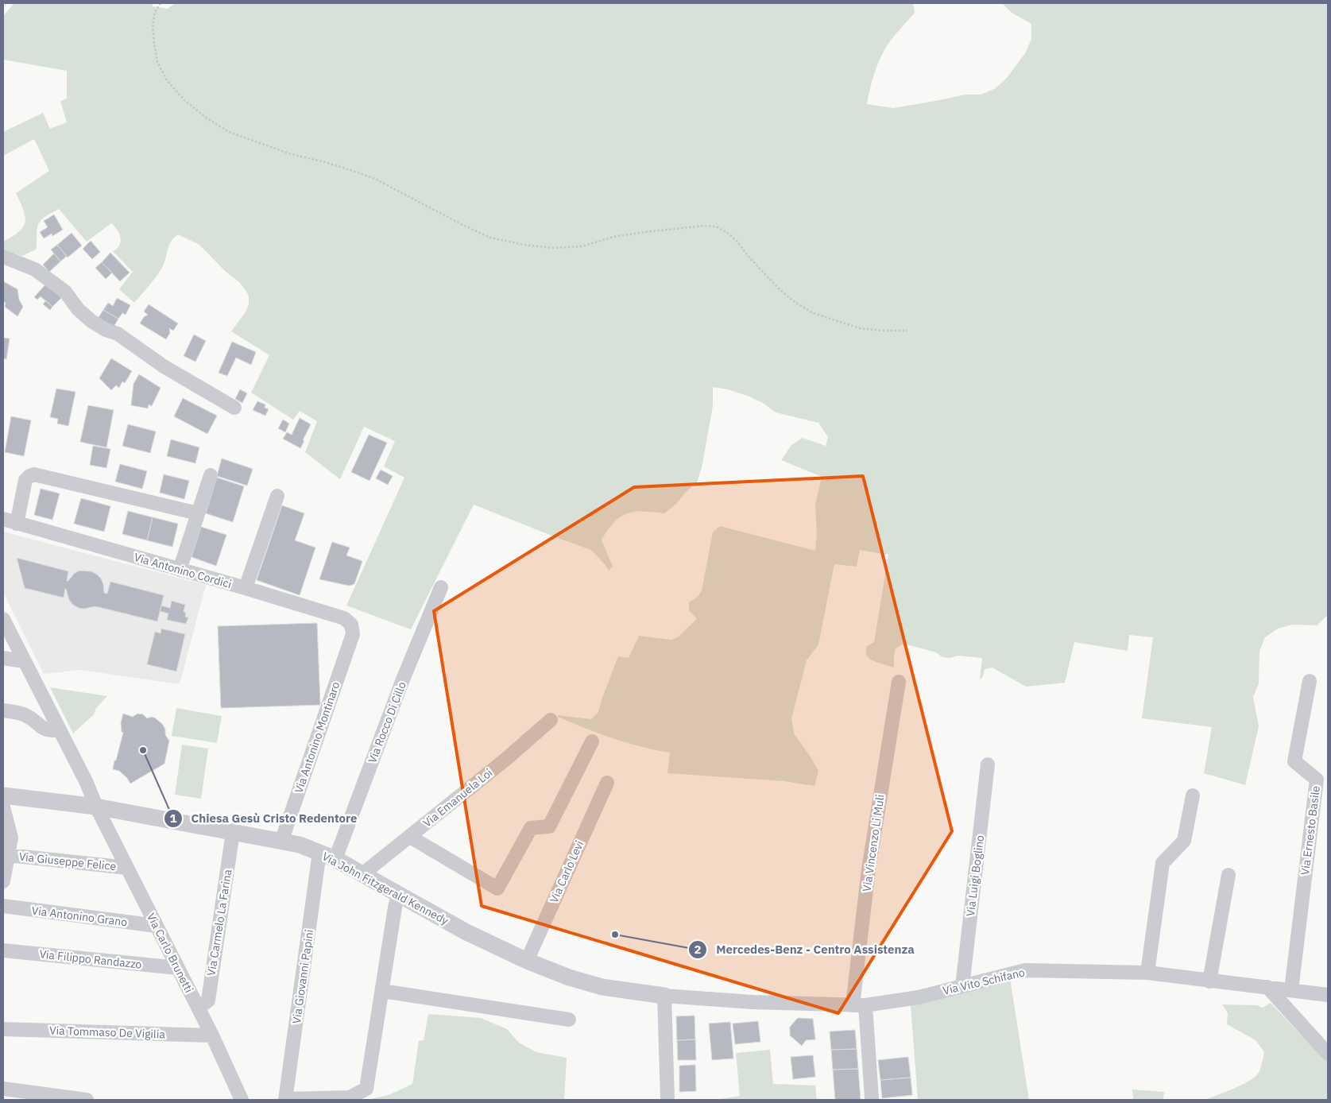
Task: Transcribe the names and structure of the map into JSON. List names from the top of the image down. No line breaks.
{"streets":{"street":["Via Antonino Cordici","Via Rocco Di Cillo","Via Antonino Montinaro","Via Emanuela Loi","Via Ernesto Basile","Via Vincenzo Li Muli","Via Giuseppe Felice","Via Carlo Levi","Via Luigi Boglino","Via John Fitzgerald Kennedy","Via Antonino Grano","Via Carmelo La Farina","Via Carlo Brunetti","Via Filippo Randazzo","Via Giovanni Papini","Via Vito Schifano","Via Tommaso De Vigilia"]},"crossings":[["Via Antonino Cordici","Via Antonino Montinaro"],["Via Rocco Di Cillo","Via John Fitzgerald Kennedy"],["Via Rocco Di Cillo","Via Giovanni Papini"],["Via Antonino Montinaro","Via John Fitzgerald Kennedy"],["Via Emanuela Loi","Via John Fitzgerald Kennedy"],["Via Ernesto Basile","Via Vito Schifano"],["Via Vincenzo Li Muli","Via Vito Schifano"],["Via Giuseppe Felice","Via Carlo Brunetti"],["Via Carlo Levi","Via John Fitzgerald Kennedy"],["Via Luigi Boglino","Via Vito Schifano"],["Via John Fitzgerald Kennedy","Via Carmelo La Farina"],["Via John Fitzgerald Kennedy","Via Carlo Brunetti"],["Via John Fitzgerald Kennedy","Via Giovanni Papini"],["Via John Fitzgerald Kennedy","Via Vito Schifano"],["Via Antonino Grano","Via Carlo Brunetti"],["Via Carmelo La Farina","Via Carlo Brunetti"],["Via Carlo Brunetti","Via Filippo Randazzo"],["Via Carlo Brunetti","Via Tommaso De Vigilia"]],"places":["Chiesa Gesù Cristo Redentore","Mercedes-Benz - Centro Assistenza"]}
